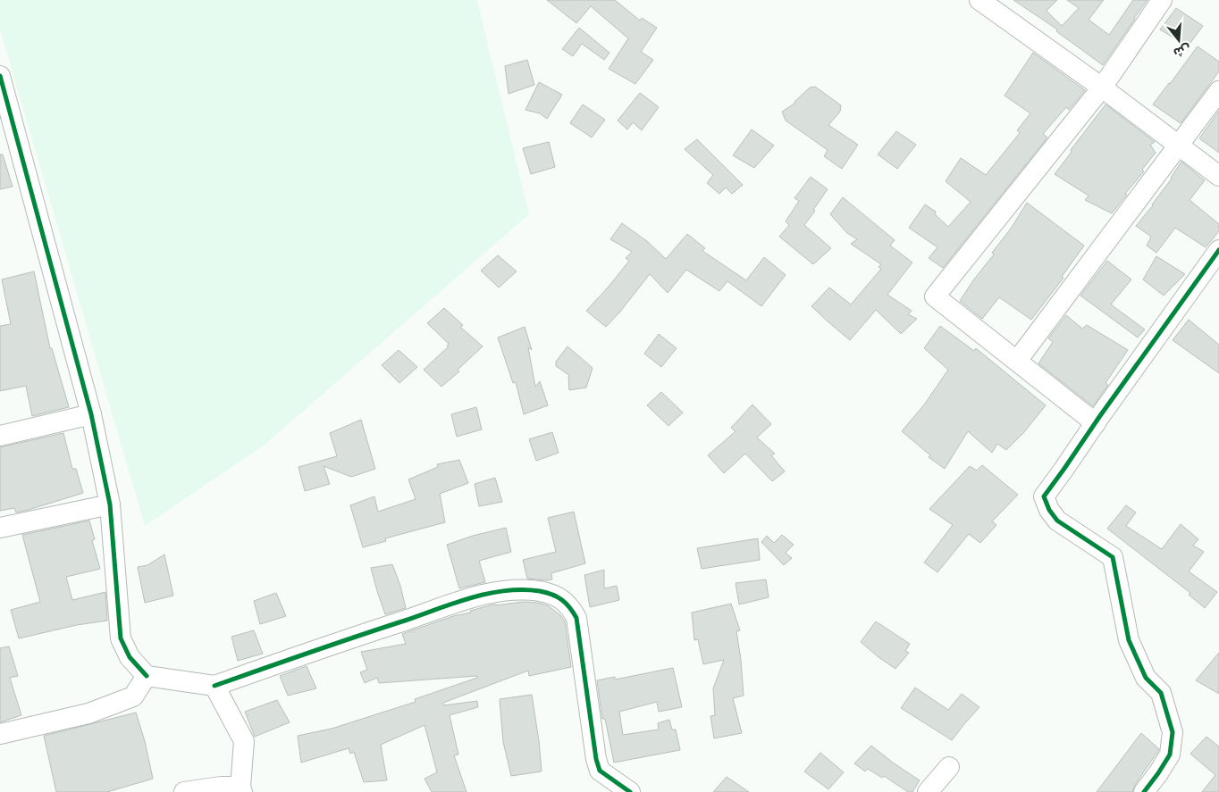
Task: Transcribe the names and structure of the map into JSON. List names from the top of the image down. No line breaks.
{"north":"bottom"}
